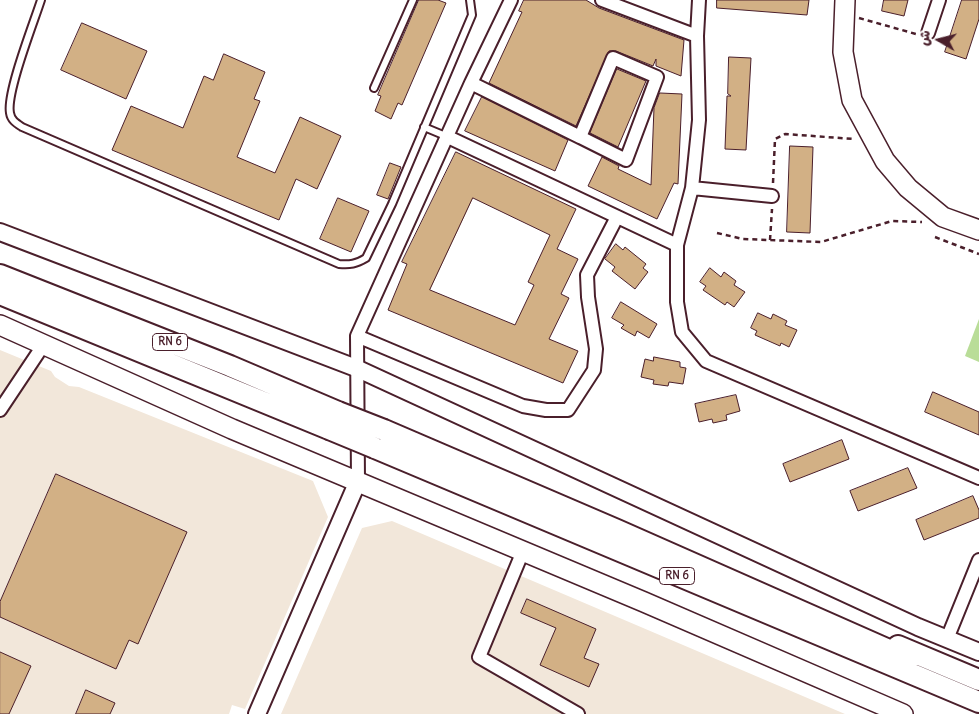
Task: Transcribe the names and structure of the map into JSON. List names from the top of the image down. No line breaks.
{"streets":{"main road":["RN 6"]},"north":"left"}
